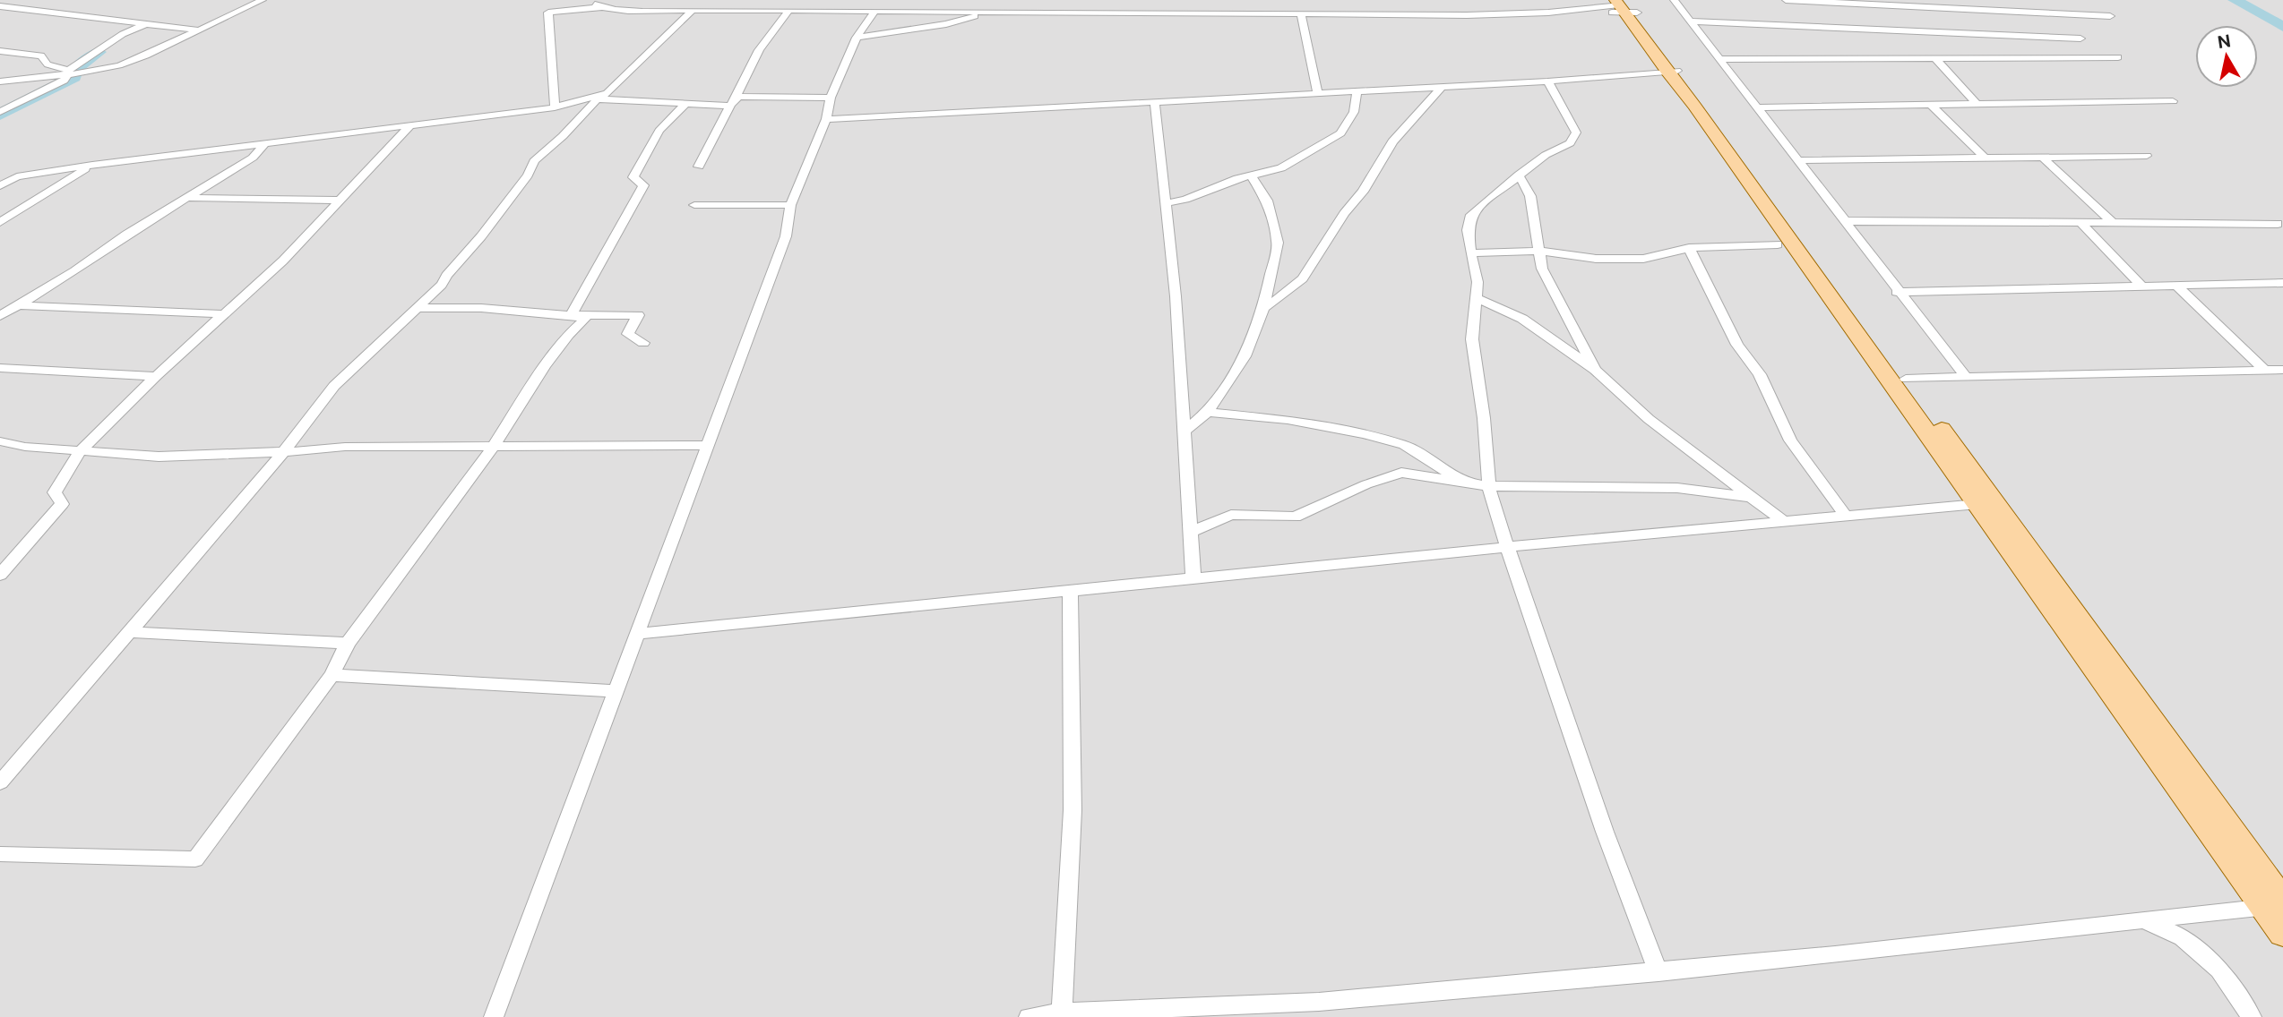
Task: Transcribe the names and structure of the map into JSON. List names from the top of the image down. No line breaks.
{"north":"top"}
